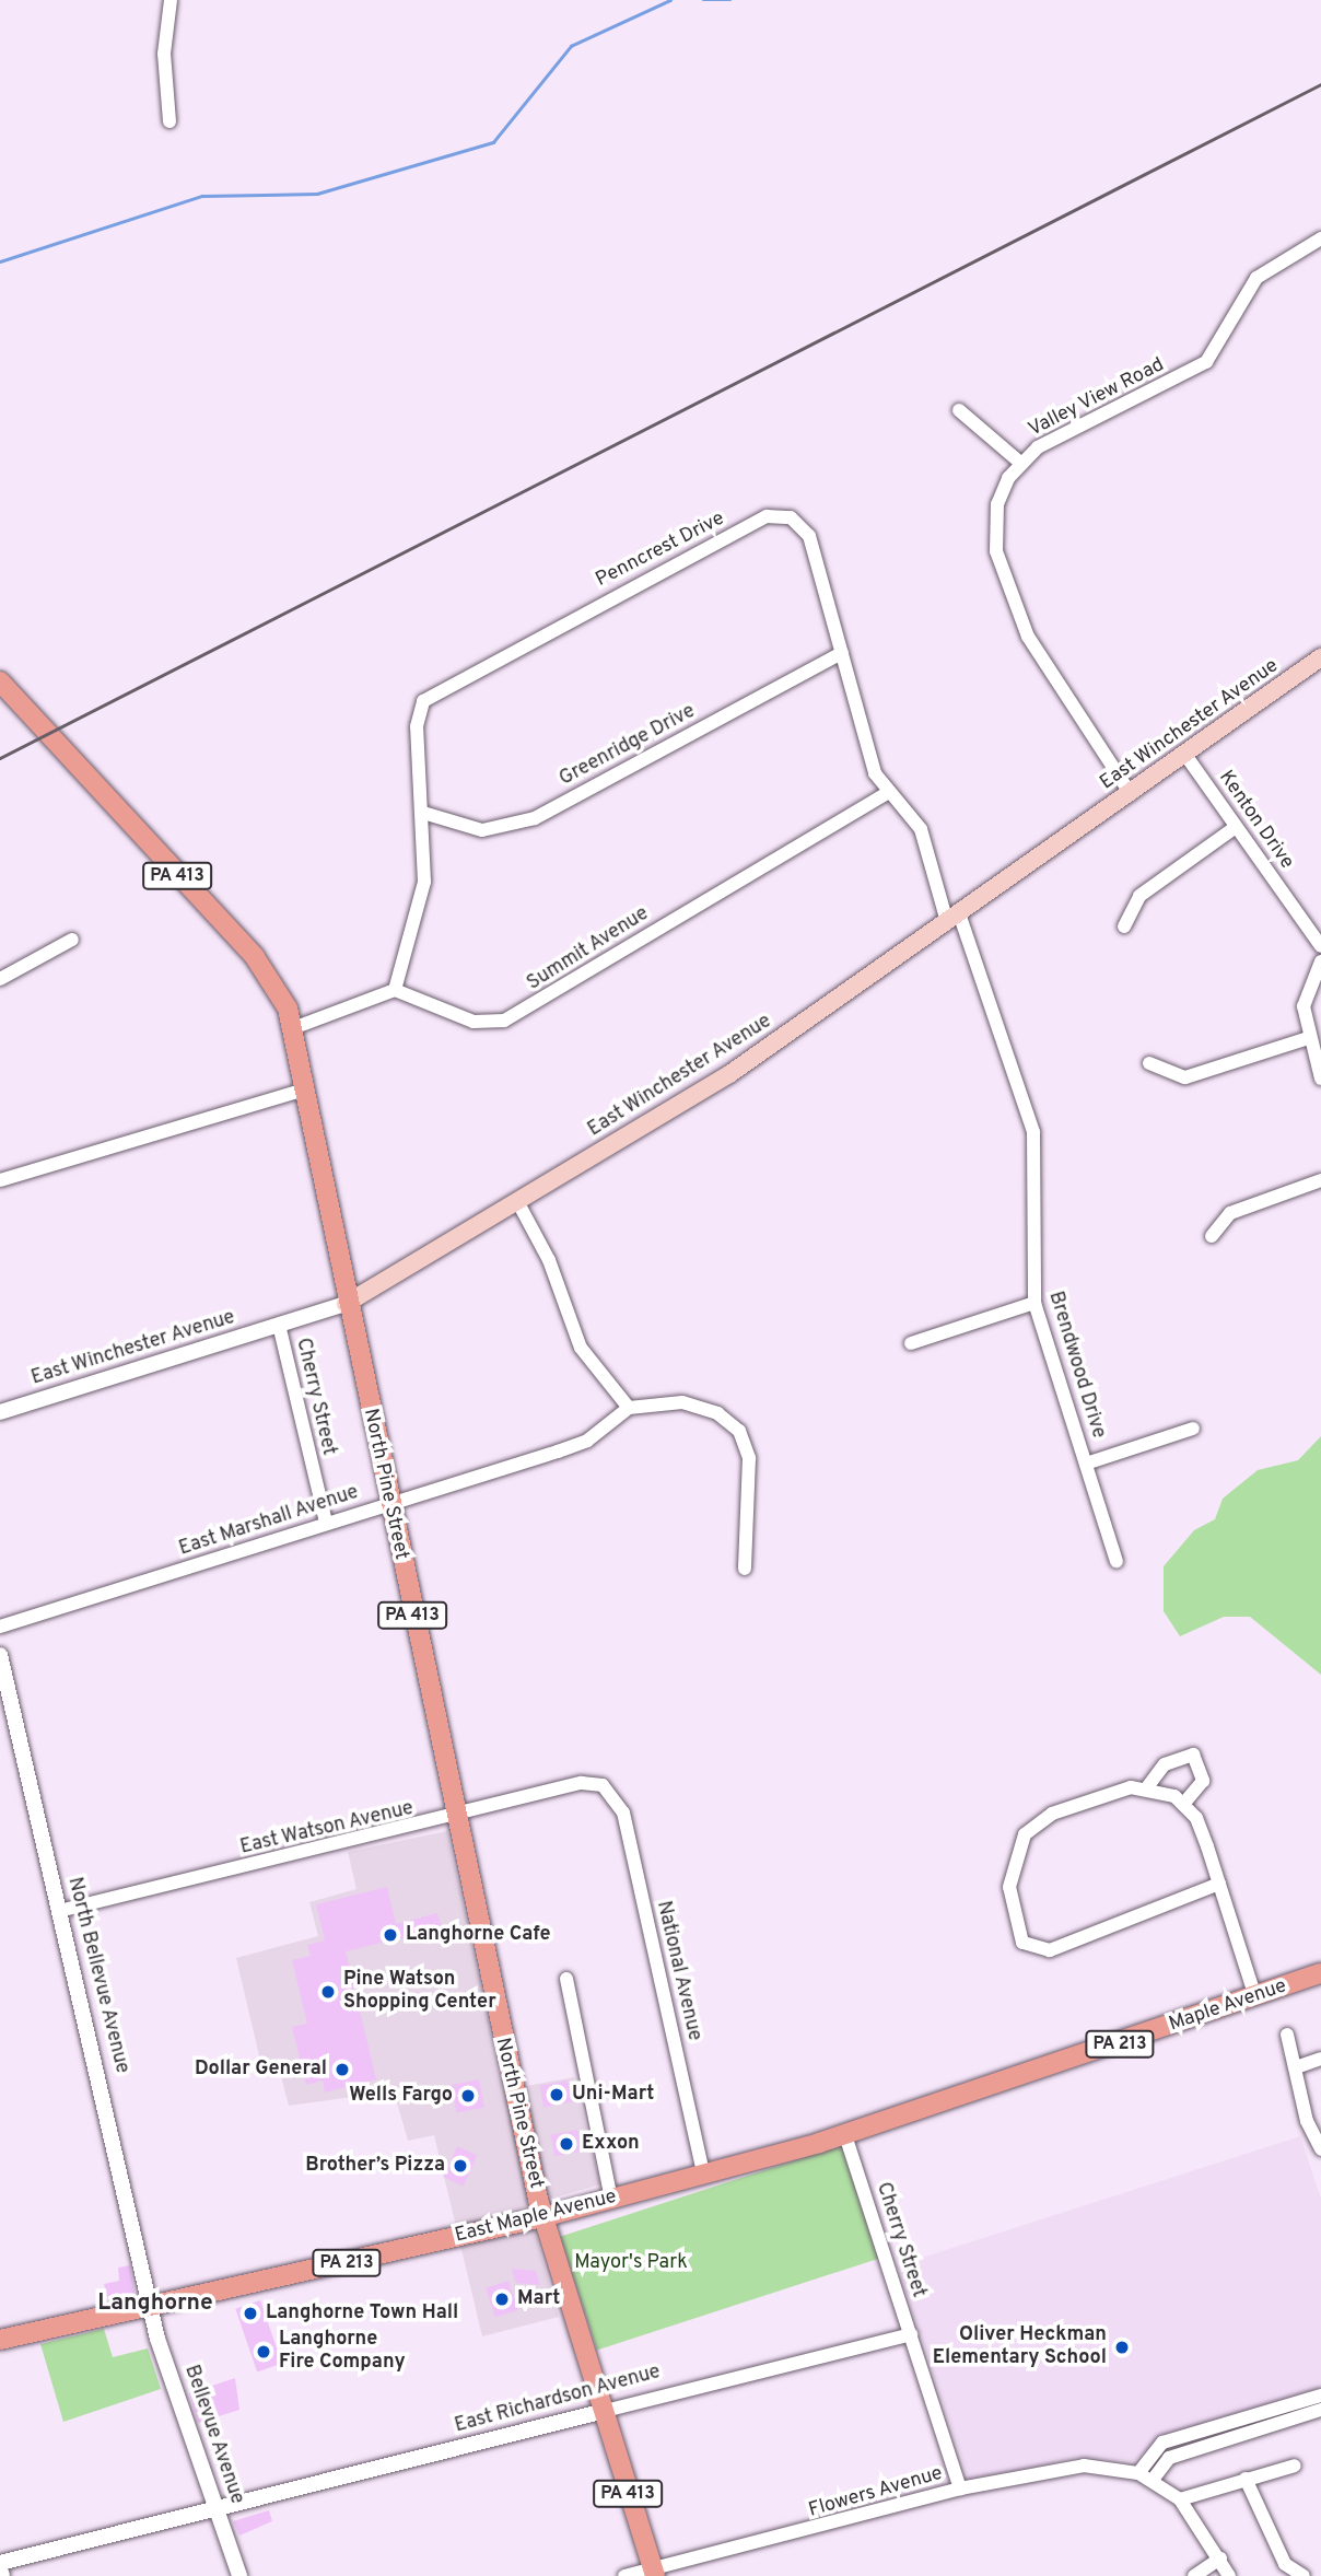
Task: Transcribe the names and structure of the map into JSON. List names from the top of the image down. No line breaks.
{"streets":{"main road":["East Winchester Avenue","PA 413","North Pine Street","Maple Avenue","PA 213","East Maple Avenue"],"street":["Valley View Road","Penncrest Drive","Greenridge Drive","Kenton Drive","Summit Avenue","Brendwood Drive","Cherry Street","East Marshall Avenue","East Watson Avenue","National Avenue","North Bellevue Avenue","East Richardson Avenue","Bellevue Avenue","Flowers Avenue"]},"crossings":[["Valley View Road","East Winchester Avenue"],["Penncrest Drive","East Winchester Avenue"],["Penncrest Drive","Greenridge Drive"],["Penncrest Drive","Summit Avenue"],["Penncrest Drive","Brendwood Drive"],["East Winchester Avenue","Kenton Drive"],["East Winchester Avenue","Brendwood Drive"],["East Winchester Avenue","Cherry Street"],["East Winchester Avenue","North Pine Street"],["PA 413","North Pine Street"],["PA 413","East Maple Avenue"],["PA 413","East Richardson Avenue"],["PA 413","Flowers Avenue"],["Cherry Street","East Marshall Avenue"],["Cherry Street","East Maple Avenue"],["Cherry Street","East Richardson Avenue"],["Cherry Street","Flowers Avenue"],["North Pine Street","East Marshall Avenue"],["North Pine Street","East Watson Avenue"],["North Pine Street","East Maple Avenue"],["East Watson Avenue","National Avenue"],["East Watson Avenue","North Bellevue Avenue"],["National Avenue","East Maple Avenue"],["North Bellevue Avenue","PA 213"],["North Bellevue Avenue","East Maple Avenue"],["North Bellevue Avenue","Bellevue Avenue"],["Maple Avenue","East Maple Avenue"],["PA 213","East Maple Avenue"],["PA 213","Bellevue Avenue"],["East Maple Avenue","Bellevue Avenue"],["East Richardson Avenue","Bellevue Avenue"]],"districts":["Langhorne"],"parks":["Mayor's Park"],"places":["Langhorne Cafe","Pine Watson Shopping Center","Dollar General","Uni-Mart","Wells Fargo","Exxon","Brother’s Pizza","Mart","Langhorne Town Hall","Oliver Heckman Elementary School","Langhorne Fire Company"]}
